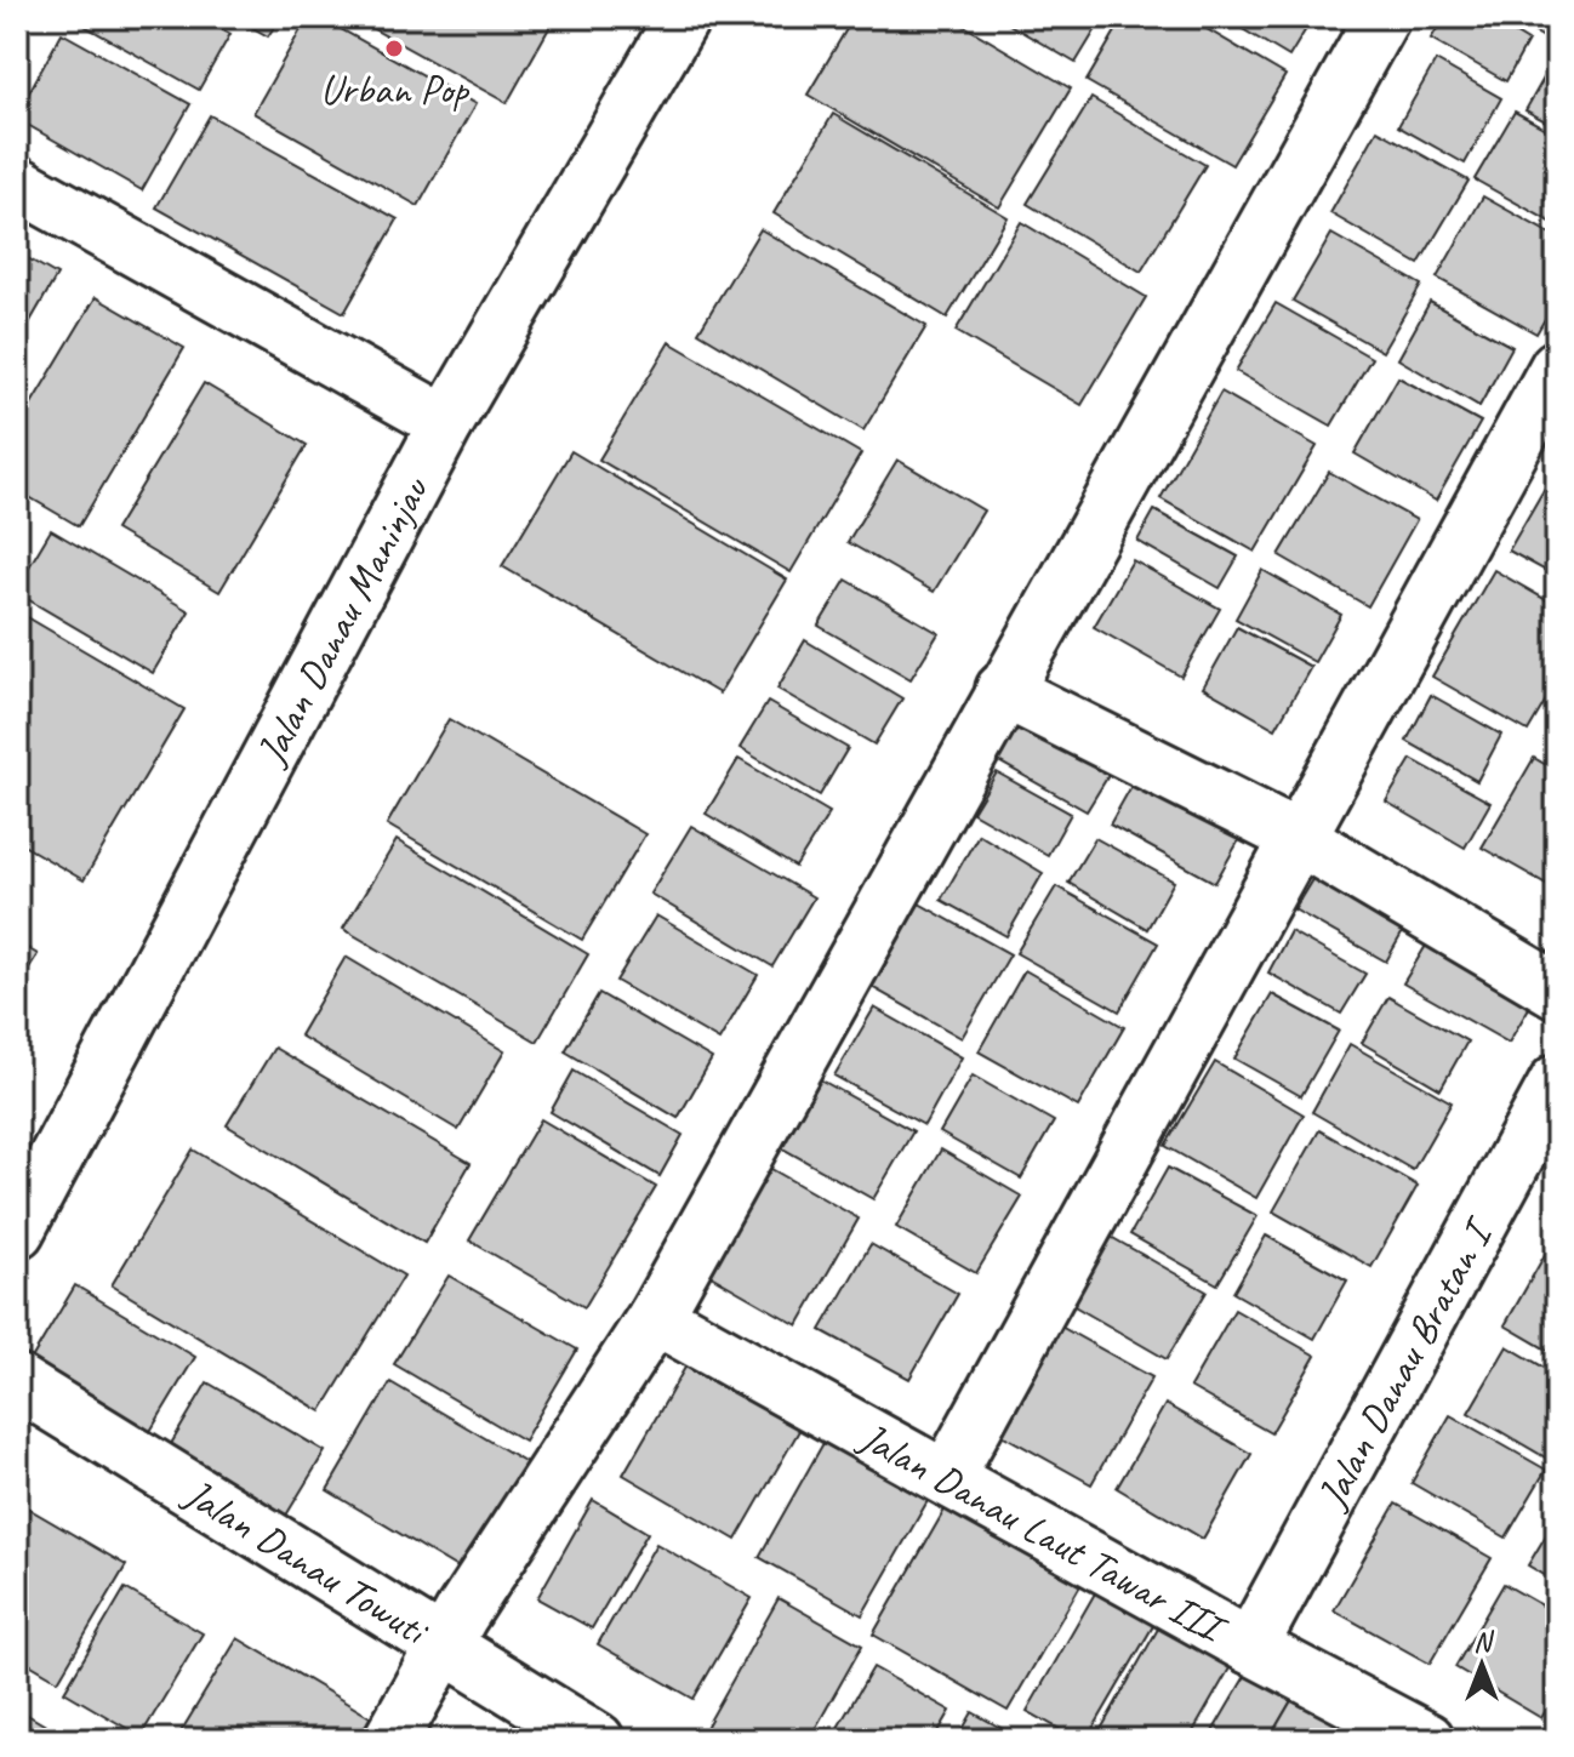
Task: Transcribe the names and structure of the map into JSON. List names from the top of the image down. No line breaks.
{"streets":{"street":["Jalan Danau Maninjau","Jalan Danau Bratan I","Jalan Danau Laut Tawar III","Jalan Danau Towuti"]},"crossings":[["Jalan Danau Bratan I","Jalan Danau Laut Tawar III"]],"places":["Urban Pop"],"north":"top"}
